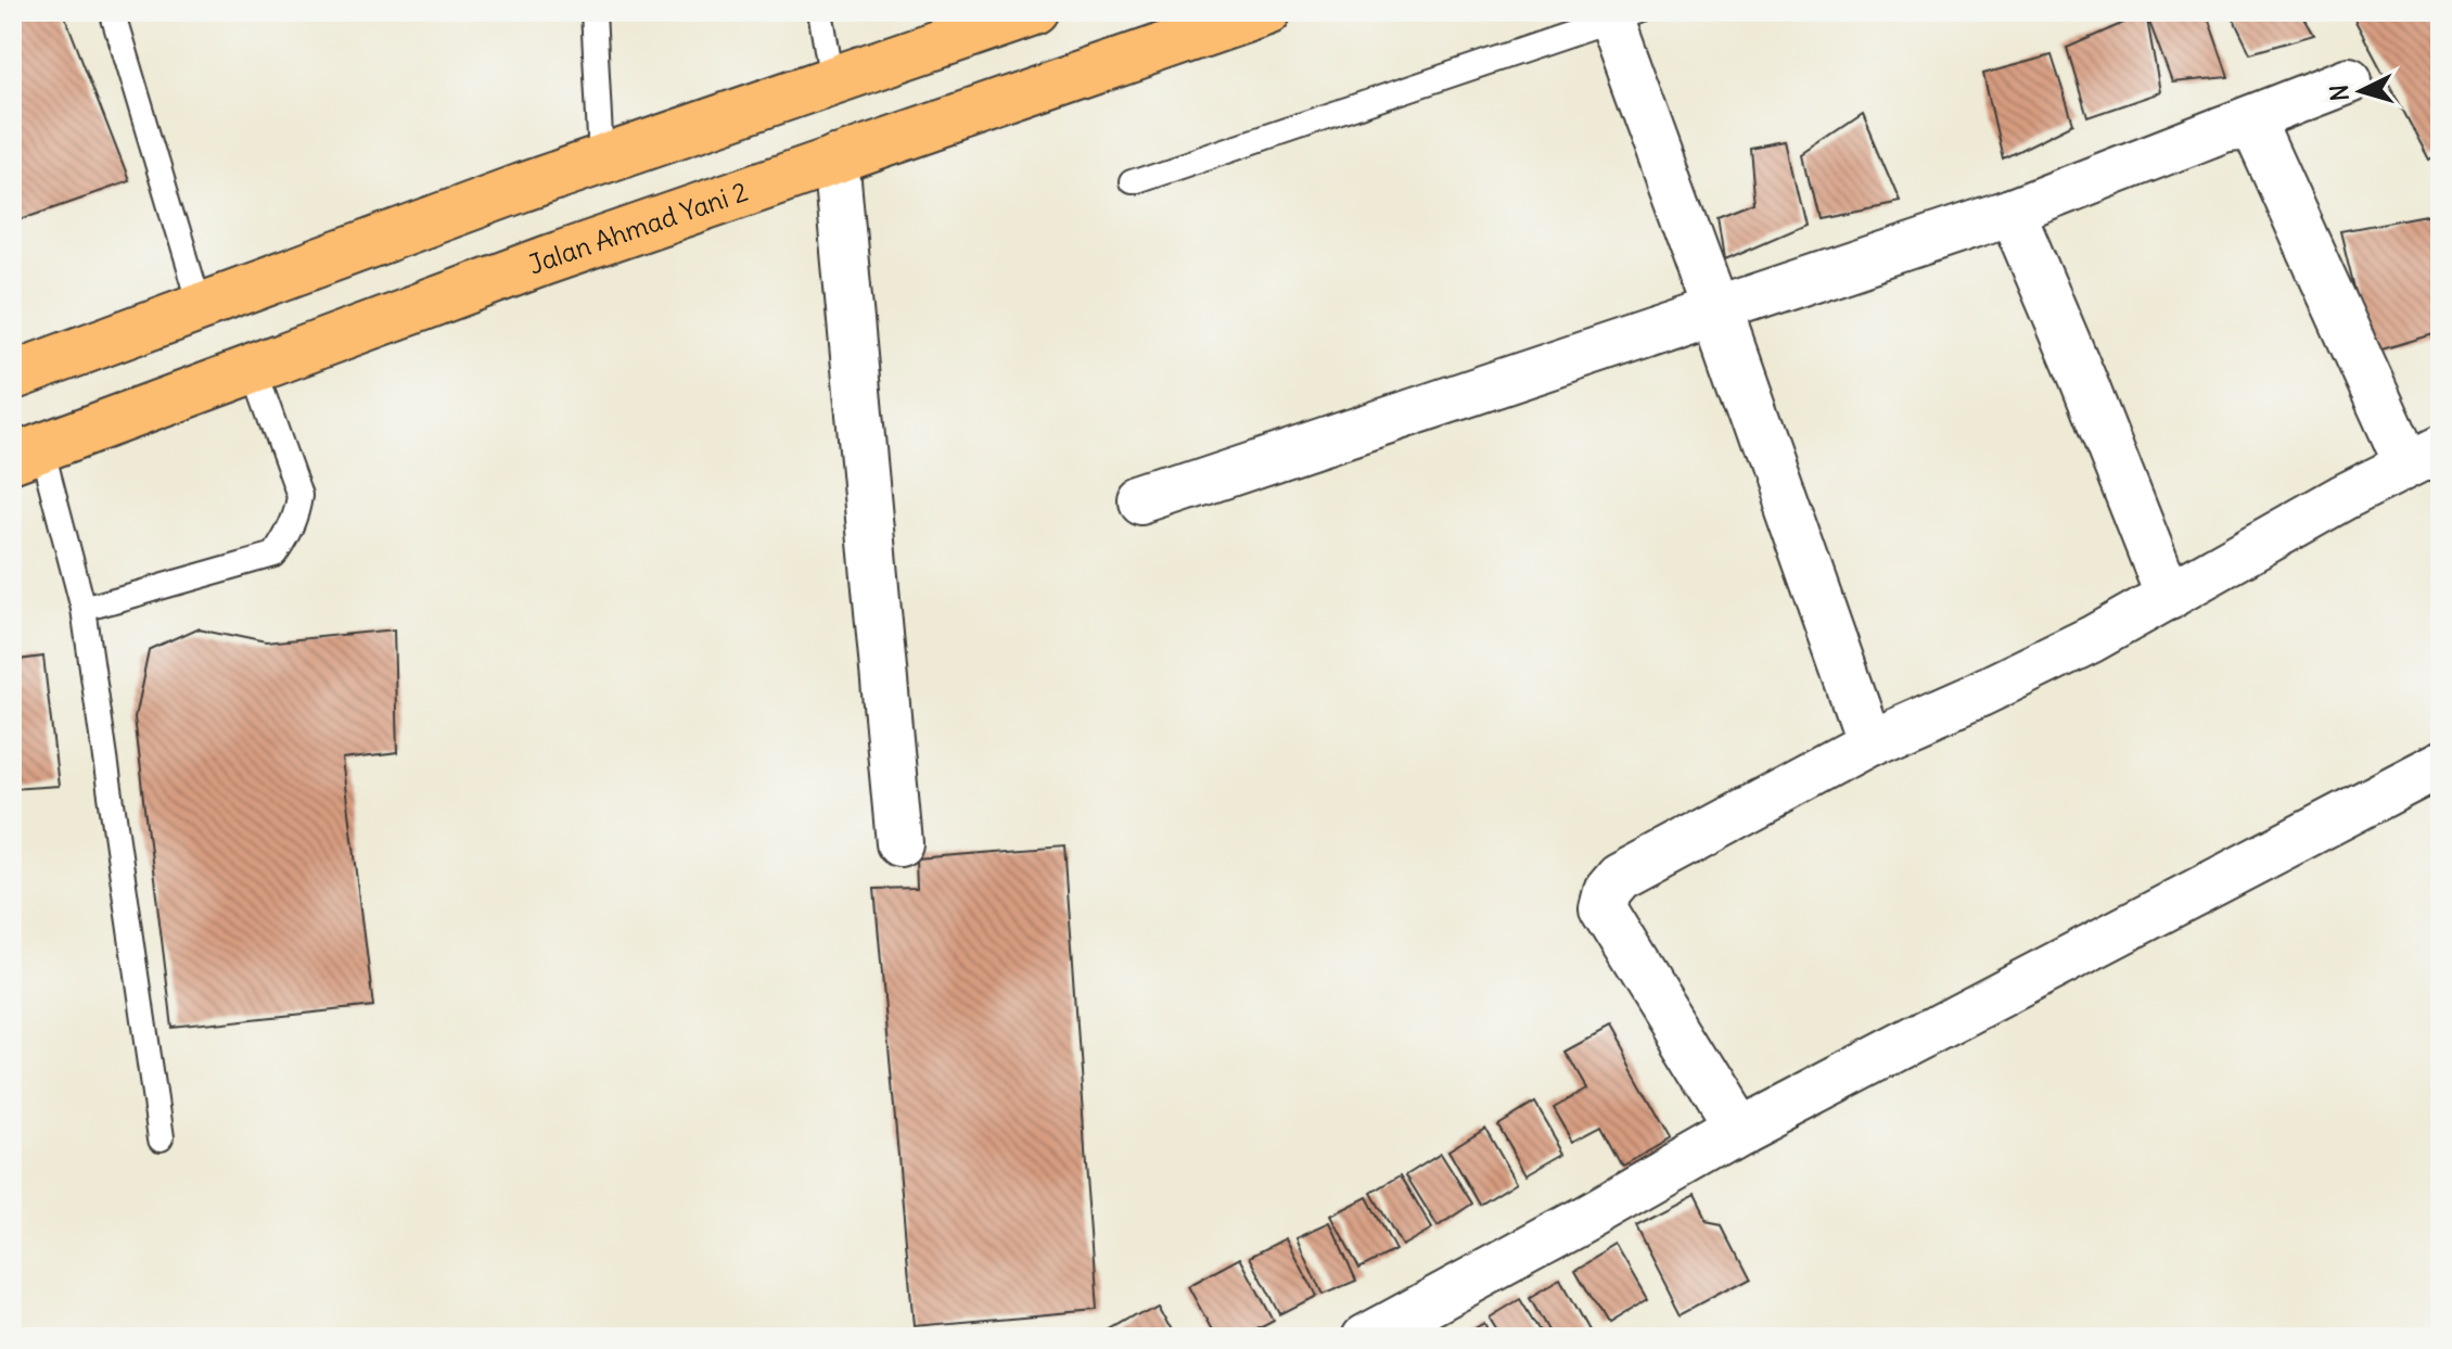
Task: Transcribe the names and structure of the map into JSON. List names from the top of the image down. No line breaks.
{"streets":{"highway":["Jalan Ahmad Yani 2"]},"north":"left"}
